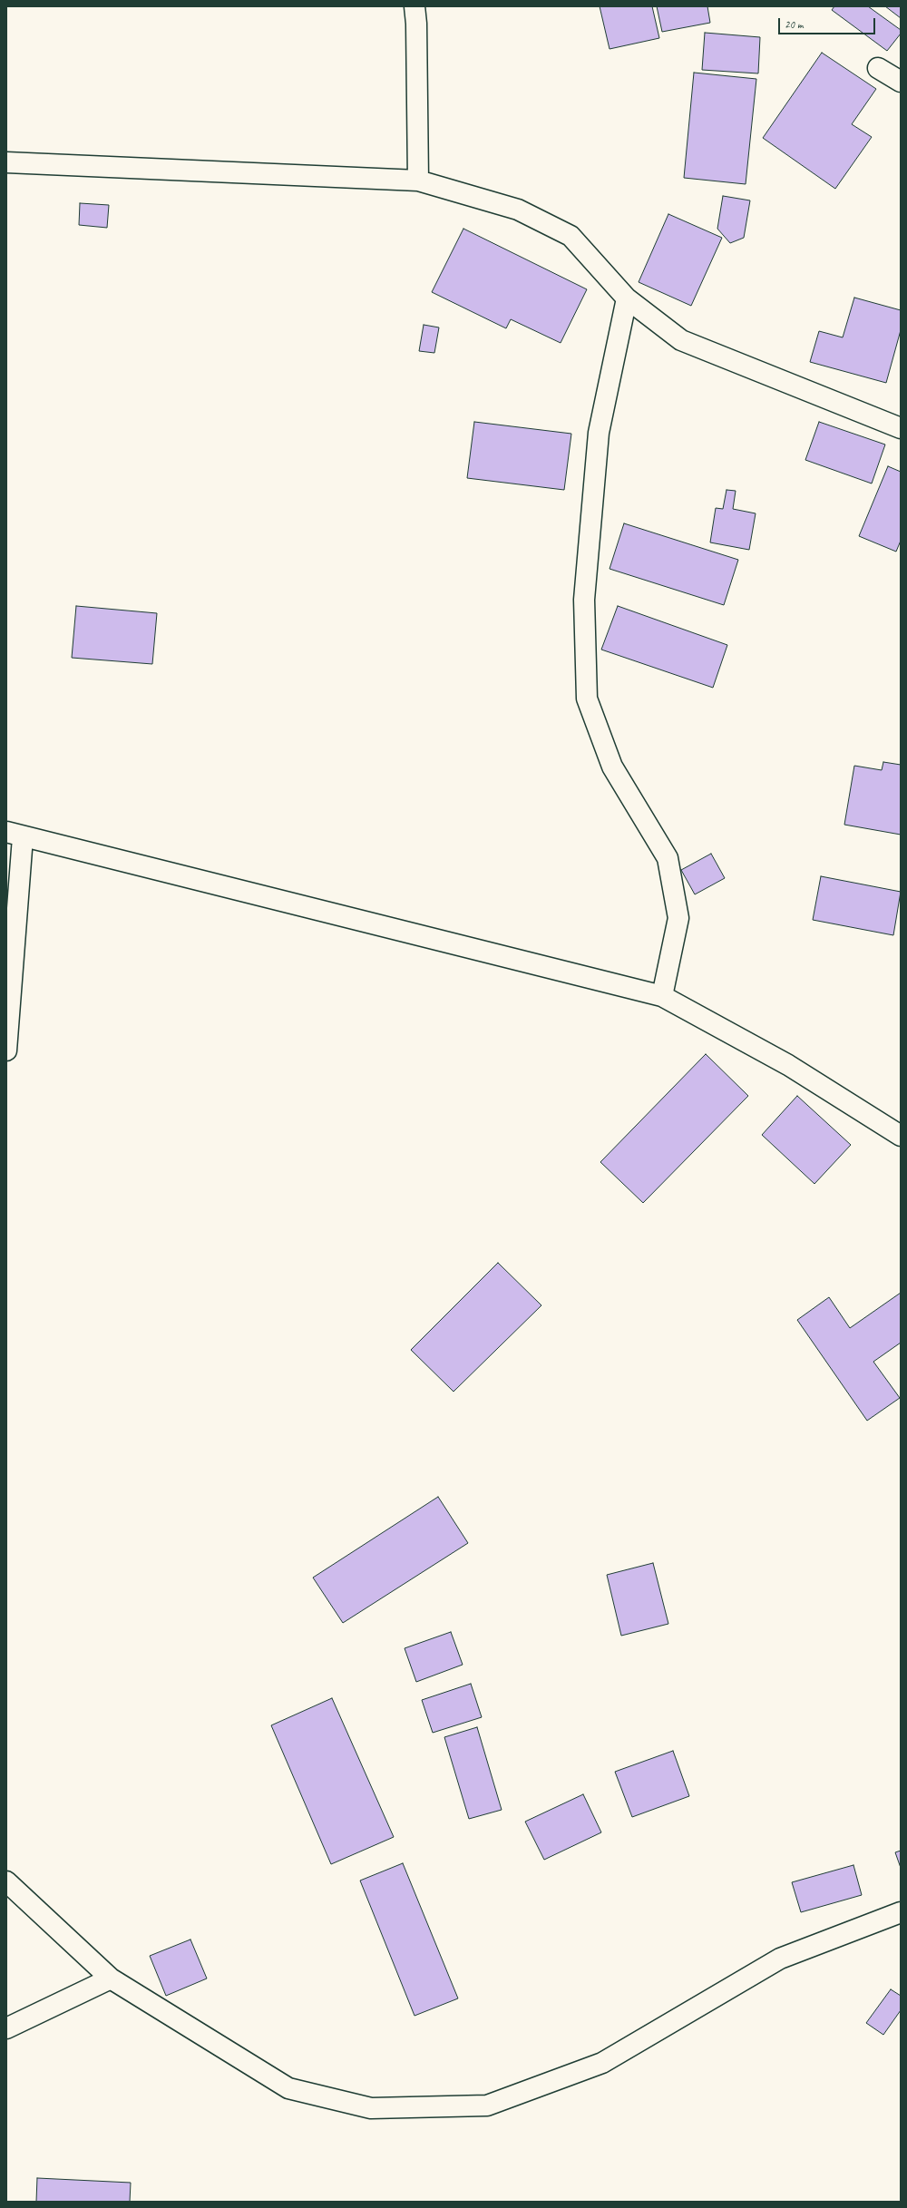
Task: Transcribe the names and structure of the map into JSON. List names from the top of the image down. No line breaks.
{"scale_bar":"20 m"}
